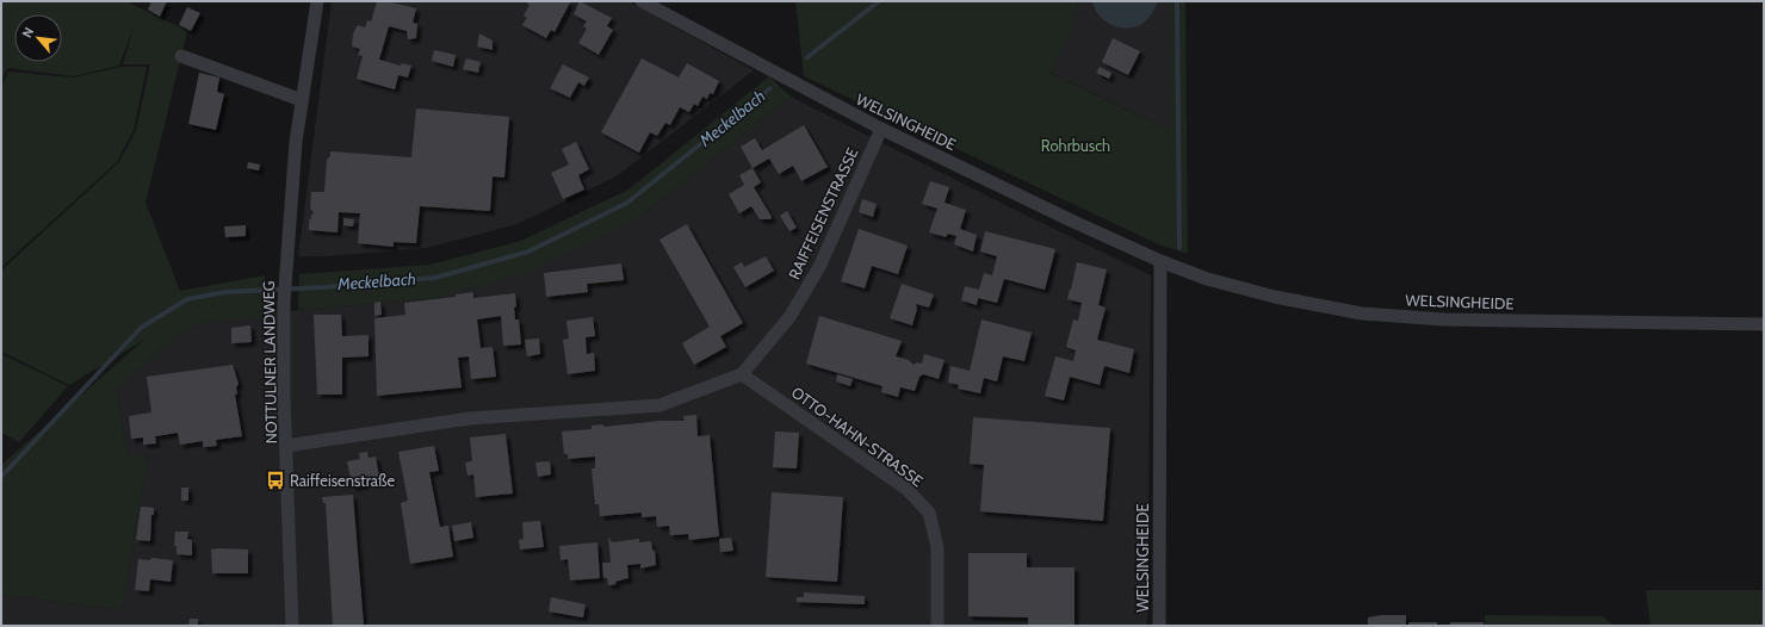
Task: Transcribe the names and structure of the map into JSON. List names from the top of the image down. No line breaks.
{"streets":{"street":["WELSINGHEIDE","RAIFFEISENSTRASSE","NOTTULNER LANDWEG","OTTO-HAHN-STRASSE"]},"crossings":[["WELSINGHEIDE","RAIFFEISENSTRASSE"],["RAIFFEISENSTRASSE","NOTTULNER LANDWEG"],["RAIFFEISENSTRASSE","OTTO-HAHN-STRASSE"]],"water":["Meckelbach"],"parks":["Rohrbusch"],"places":{"bus stop":["Raiffeisenstraße"]},"north":"top left"}
